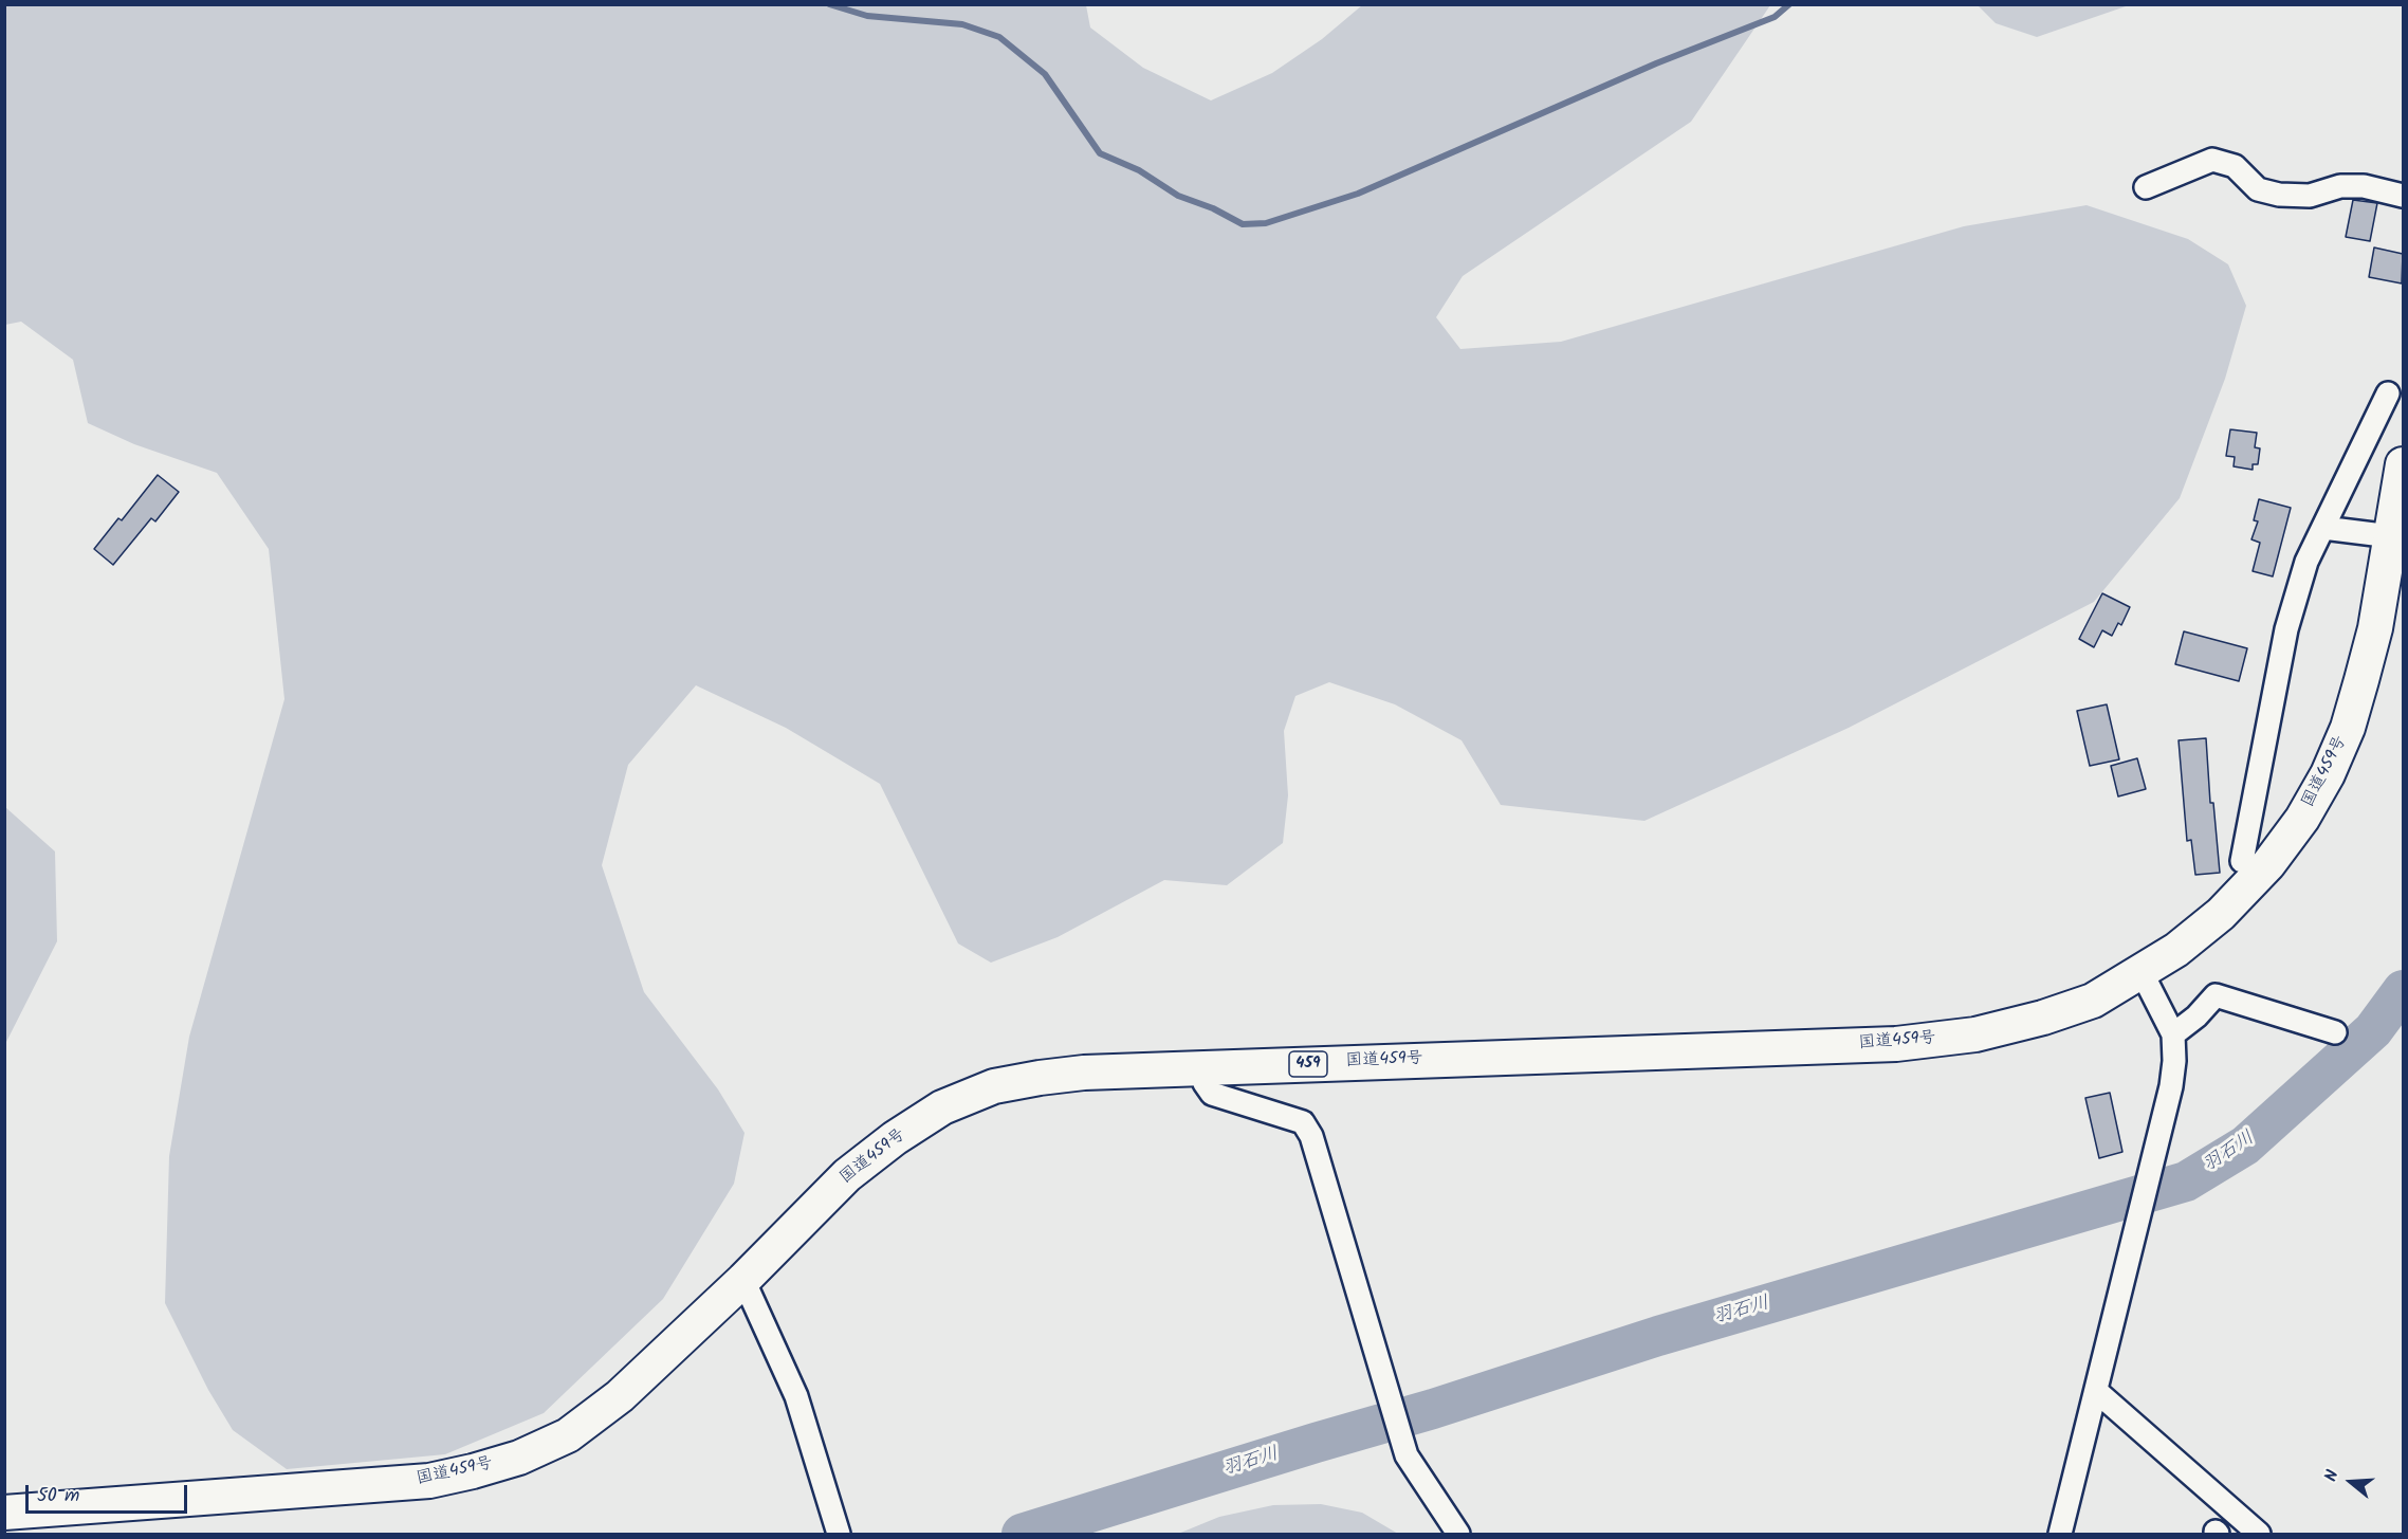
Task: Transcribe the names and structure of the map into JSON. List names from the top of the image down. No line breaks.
{"streets":{"highway":["国道459号","459"]},"water":["羽石川"],"scale_bar":"50 m","north":"left"}
